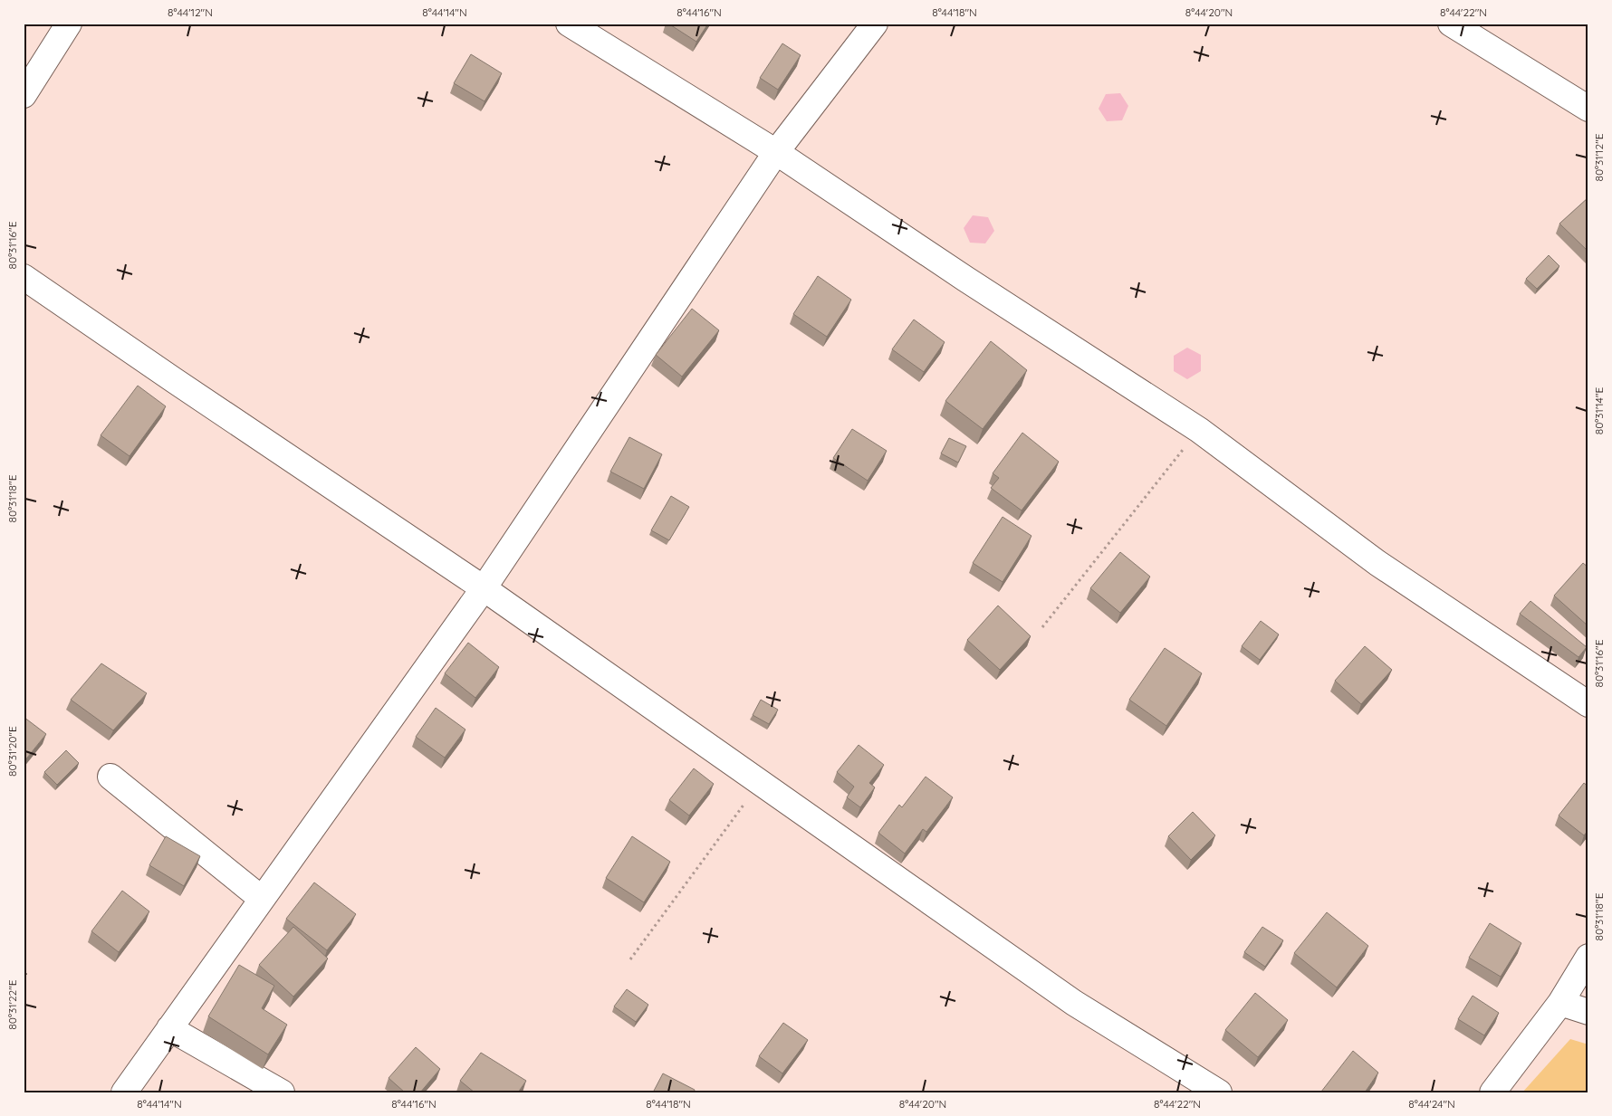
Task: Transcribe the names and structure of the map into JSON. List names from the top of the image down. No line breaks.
{"coordinates":["8°44'12\"N","8°44'14\"N","8°44'16\"N","8°44'18\"N","8°44'20\"N","8°44'22\"N","80°31'12\"E","80°31'16\"E","80°31'14\"E","80°31'18\"E","80°31'20\"E","80°31'22\"E","8°44'24\"N"]}
